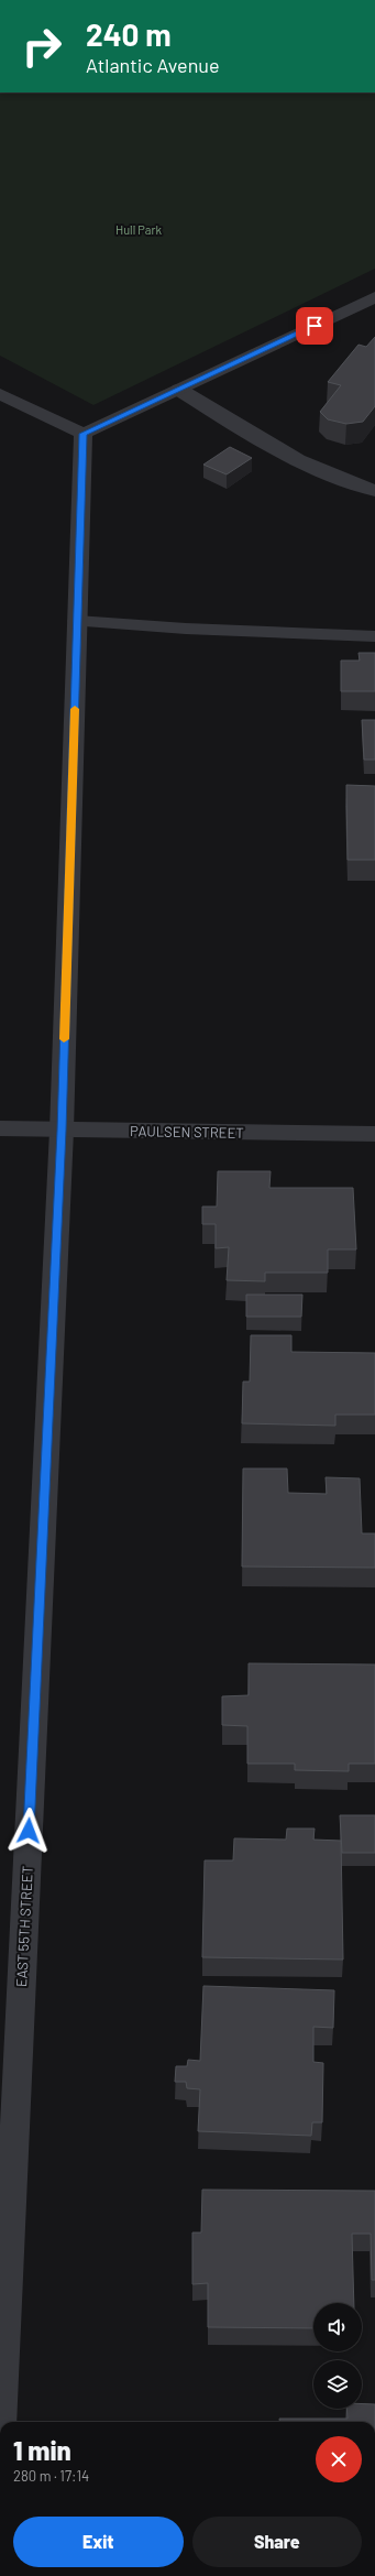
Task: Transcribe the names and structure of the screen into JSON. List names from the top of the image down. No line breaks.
{"streets":{"street":["PAULSEN STREET","EAST 55TH STREET"]},"crossings":[["PAULSEN STREET","EAST 55TH STREET"]],"parks":["Hull Park"],"page":{"turn":["240 m","Atlantic Avenue"],"heading":["1 min","280 m · 17:14"],"buttons":["Exit","Share"]}}
